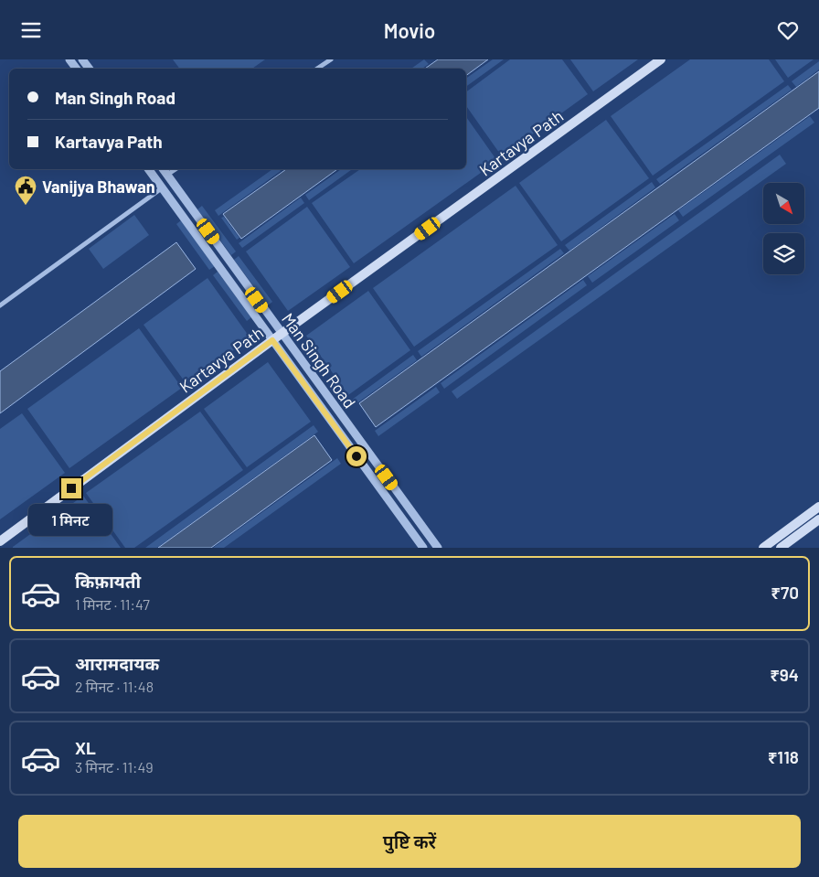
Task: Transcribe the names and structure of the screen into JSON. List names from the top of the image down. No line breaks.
{"streets":{"main road":["Kartavya Path"],"street":["Man Singh Road"]},"crossings":[["Kartavya Path","Man Singh Road"]],"places":{"public building":["Vanijya Bhawan"]},"north":"bottom right","page":{"header":"Movio","banner":["Man Singh Road","Kartavya Path"],"bubble":"1 मिनट","list":[{"name":"किफ़ायती","note":"1 मिनट · 11:47","value":"₹70"},{"name":"आरामदायक","note":"2 मिनट · 11:48","value":"₹94"},{"name":"XL","note":"3 मिनट · 11:49","value":"₹118"}],"buttons":"पुष्टि करें"}}
